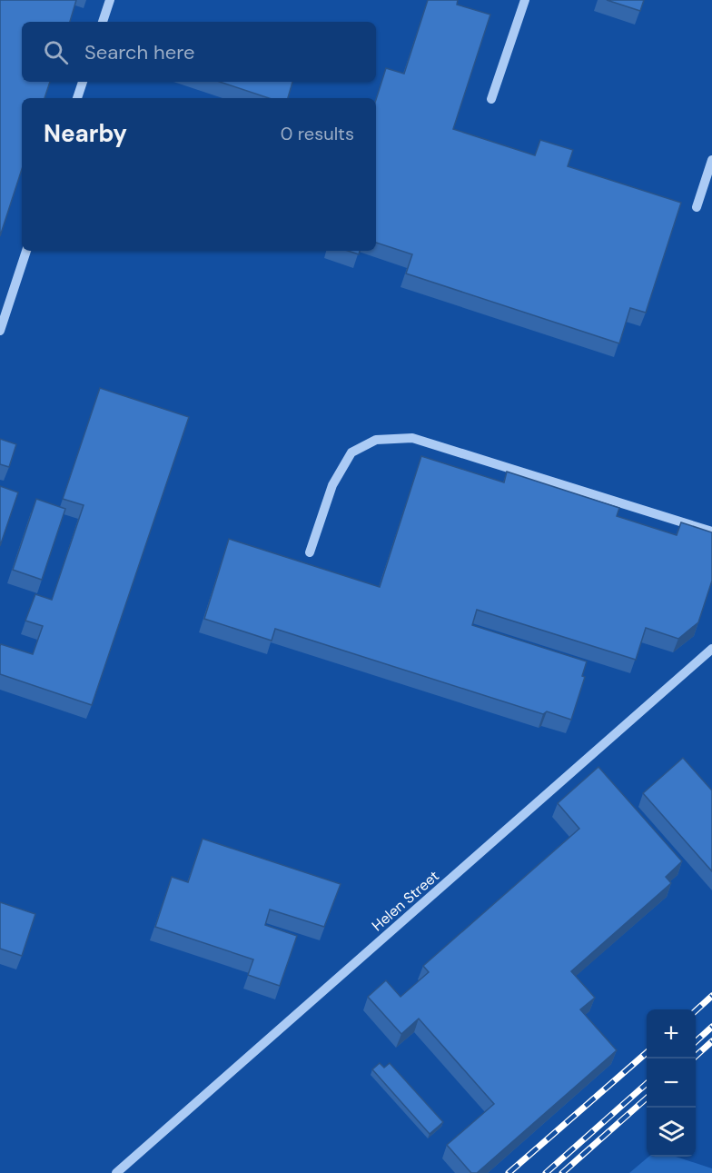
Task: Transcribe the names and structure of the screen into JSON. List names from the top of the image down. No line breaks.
{"streets":{"street":["Helen Street"]},"page":{"search":"Search here","heading":["Nearby","0 results"],"map_buttons":["+","−"]}}
